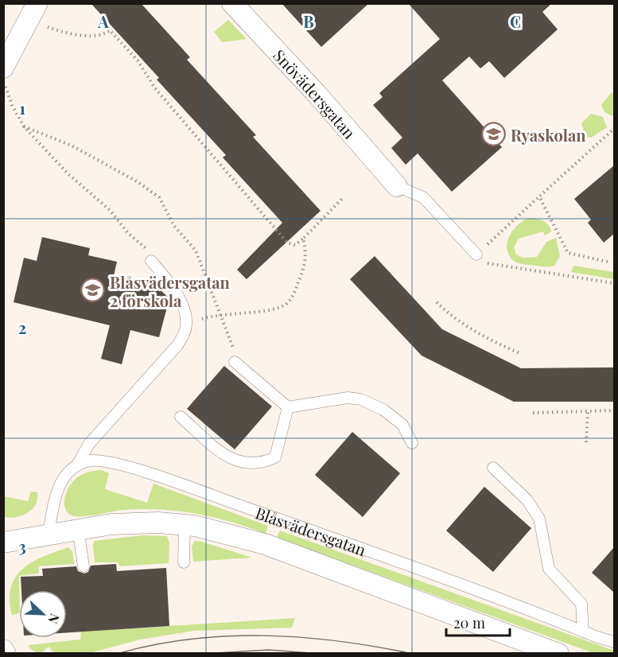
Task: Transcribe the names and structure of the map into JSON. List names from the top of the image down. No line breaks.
{"streets":{"street":["Snövädersgatan","Blåsvädersgatan"]},"places":{"school or university":["Ryaskolan","Blåsvädersgatan 2 förskola"]},"scale_bar":"20 m","north":"bottom right","grid":{"columns":["A","B","C"],"rows":["1","2","3"]}}
